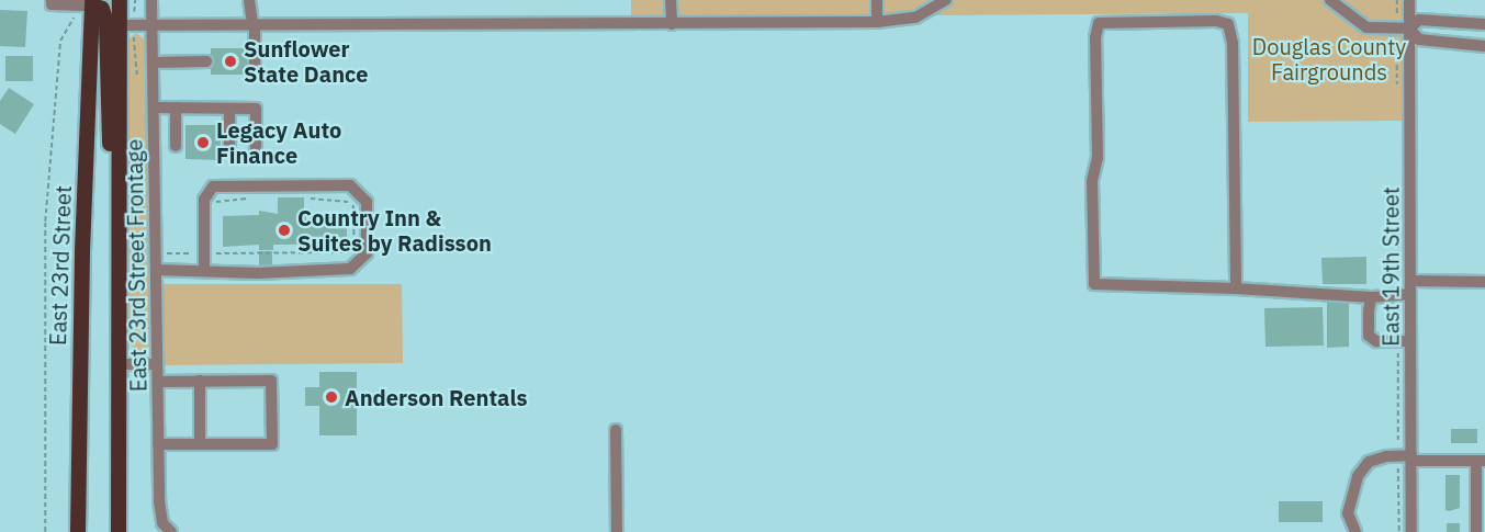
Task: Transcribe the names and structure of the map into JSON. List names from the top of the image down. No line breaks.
{"streets":{"main road":["East 23rd Street"],"street":["East 23rd Street Frontage","East 19th Street"]},"parks":["Douglas County Fairgrounds"],"places":["Sunflower State Dance","Legacy Auto Finance","Country Inn & Suites by Radisson","Anderson Rentals"]}
